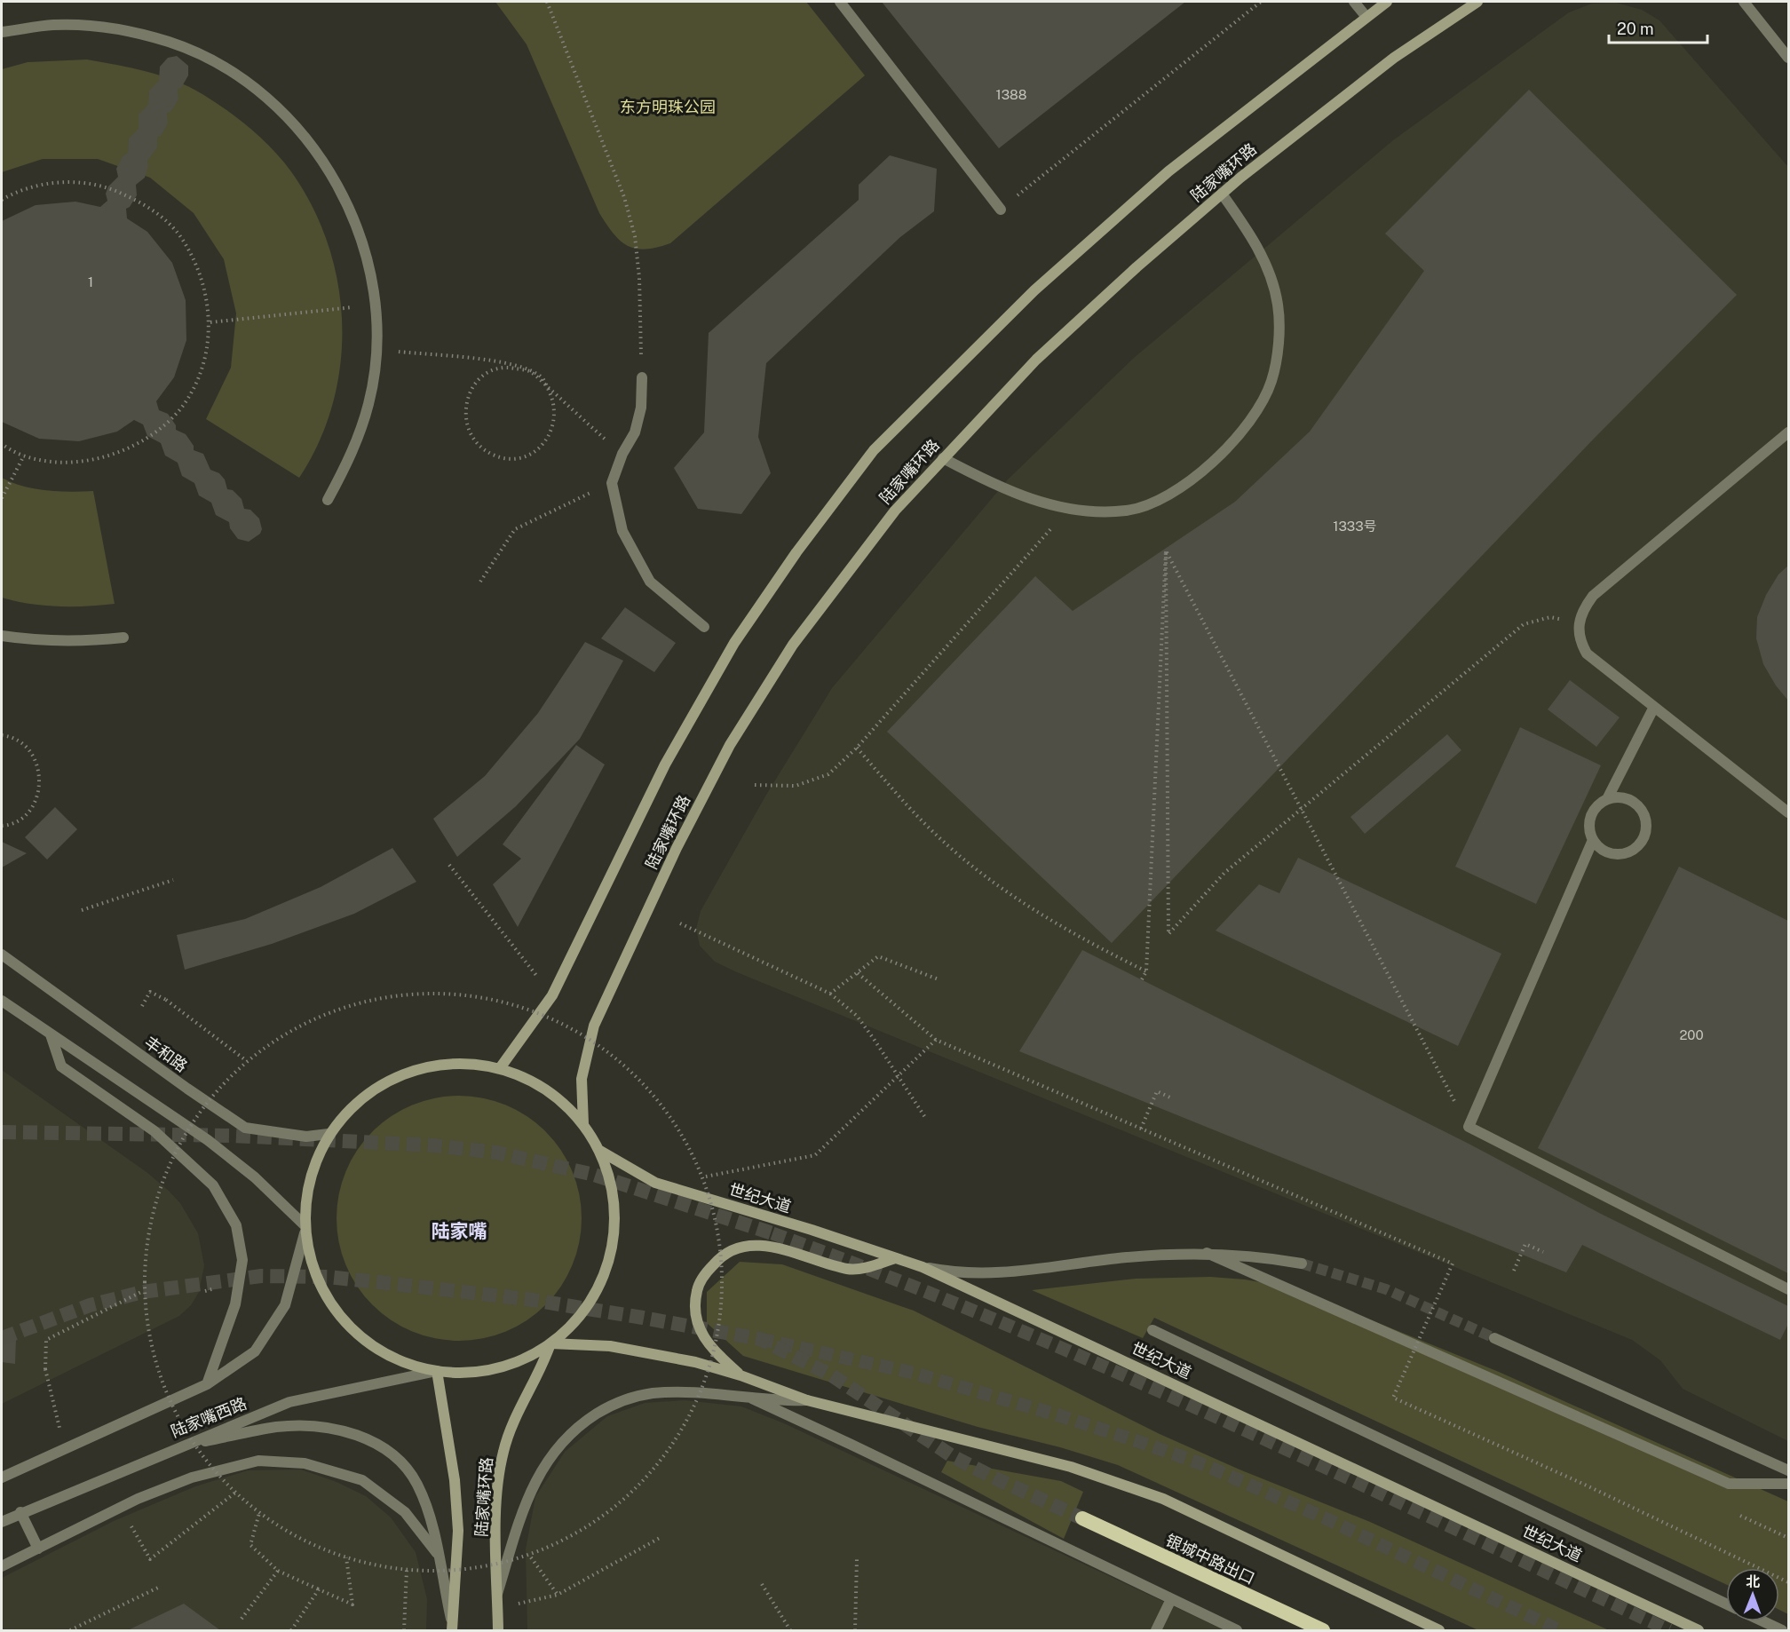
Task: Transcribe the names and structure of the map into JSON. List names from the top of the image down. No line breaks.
{"streets":{"highway":["银城中路出口"],"main road":["陆家嘴环路","世纪大道"],"street":["丰和路","陆家嘴西路"]},"crossings":[["陆家嘴环路","陆家嘴西路"]],"districts":["陆家嘴"],"parks":["东方明珠公园"],"house_numbers":["1388","1","1333号","200"],"scale_bar":"20 m","north":"top"}
